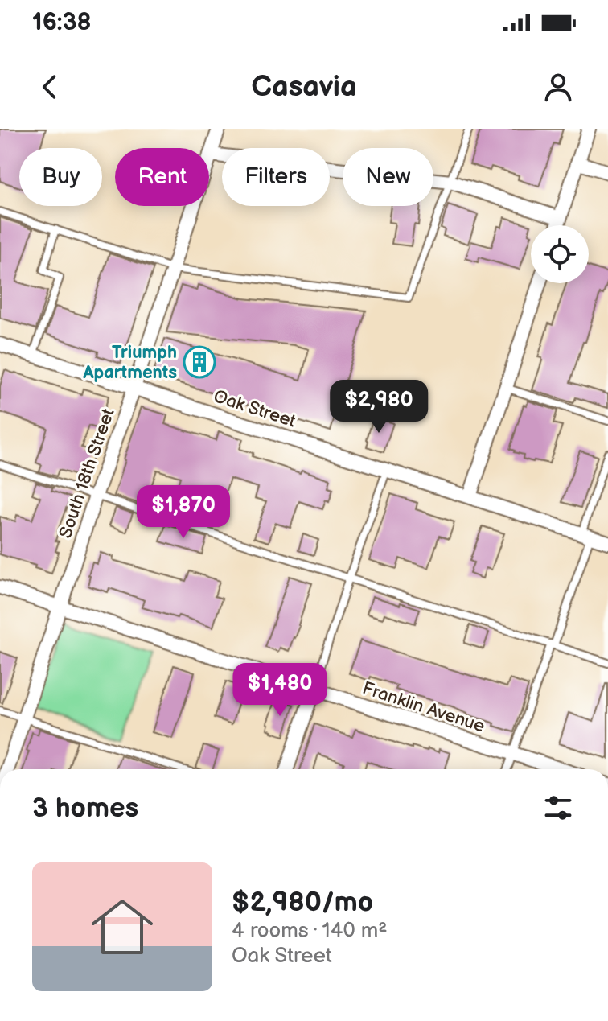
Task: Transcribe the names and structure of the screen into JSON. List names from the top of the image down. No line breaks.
{"streets":{"street":["Oak Street","South 18th Street","Franklin Avenue"]},"crossings":[["Oak Street","South 18th Street"],["South 18th Street","Franklin Avenue"]],"places":{"building":["Triumph Apartments"]},"page":{"status":"16:38","header":"Casavia","chip":["Buy","Rent","Filters","New"],"price":["$2,980","$1,870","$1,480"],"heading":"3 homes","list":[{"name":"$2,980/mo","note":"4 rooms · 140 m² · Oak Street"}]}}
